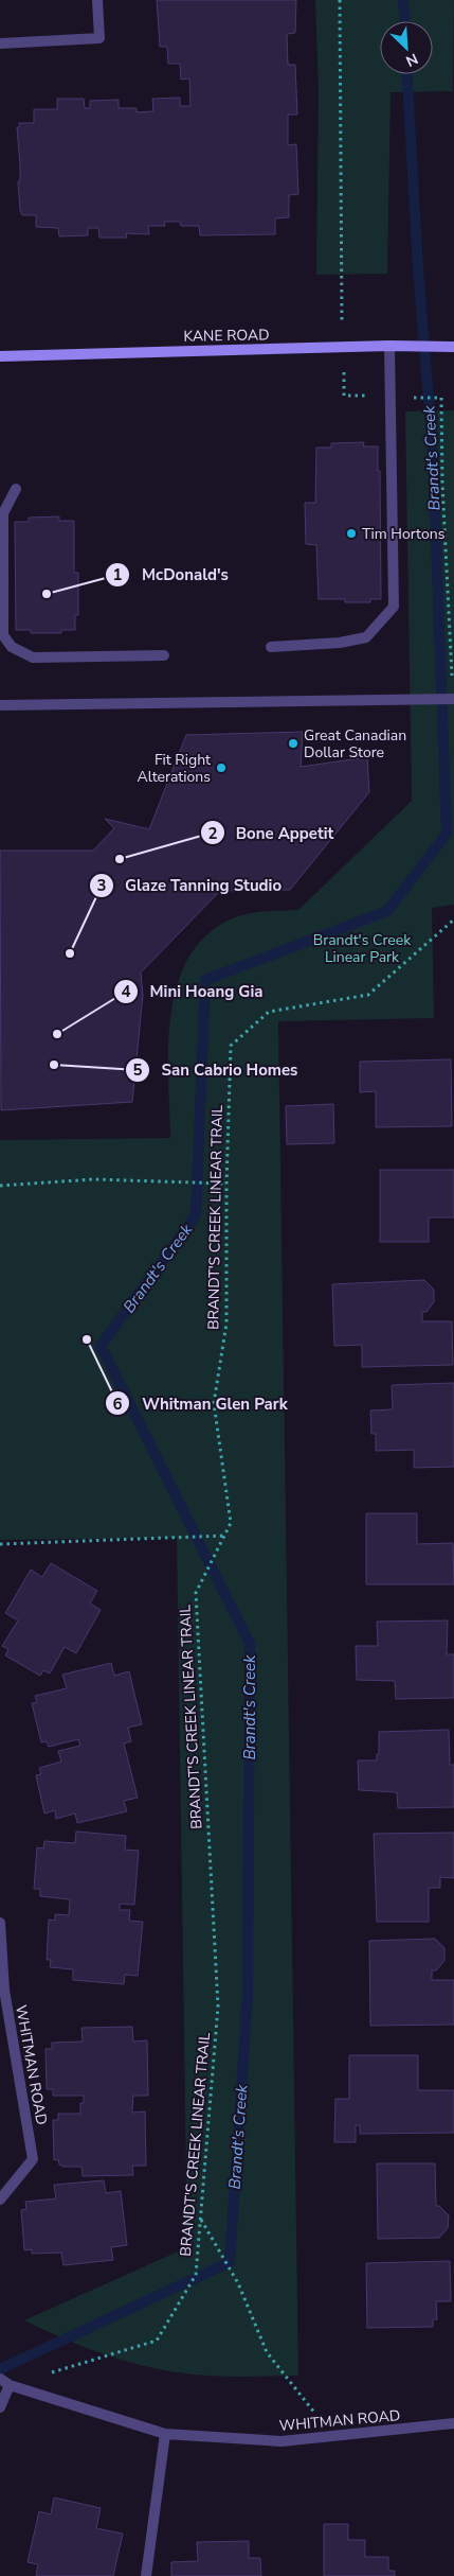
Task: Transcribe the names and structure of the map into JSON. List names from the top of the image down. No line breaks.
{"streets":{"street":["KANE ROAD","WHITMAN ROAD"],"path":["BRANDT'S CREEK LINEAR TRAIL"]},"water":["Brandt's Creek"],"parks":["Brandt's Creek Linear Park"],"places":["Tim Hortons","McDonald's","Great Canadian Dollar Store","Fit Right Alterations","Bone Appetit","Glaze Tanning Studio","Mini Hoang Gia","San Cabrio Homes","Whitman Glen Park"],"north":"bottom right"}
